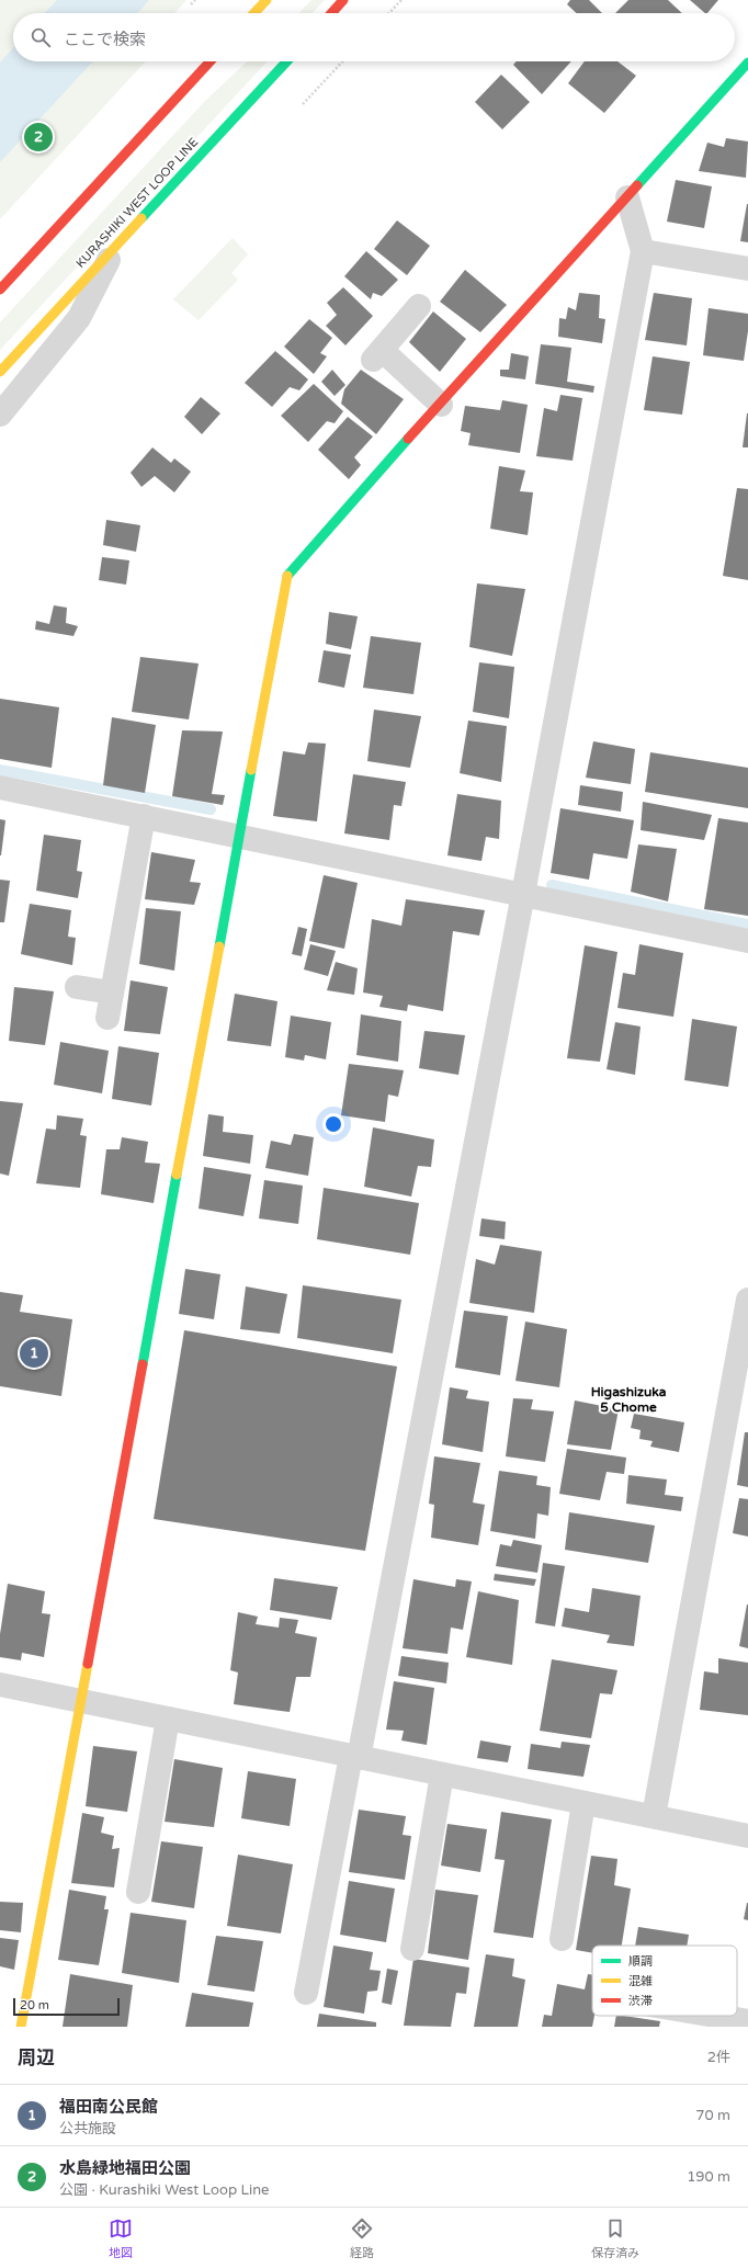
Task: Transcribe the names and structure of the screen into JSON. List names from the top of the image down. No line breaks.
{"streets":{"street":["KURASHIKI WEST LOOP LINE"]},"districts":["Higashizuka 5 Chome"],"legend":["順調","混雑","渋滞"],"scale_bar":"20 m","page":{"search":"ここで検索","pins":["2","1"],"scale":"20 m","heading":["周辺","2件"],"list":[{"mark":"1","name":"福田南公民館","note":"公共施設","value":"70 m"},{"mark":"2","name":"水島緑地福田公園","note":"公園 · Kurashiki West Loop Line","value":"190 m"}],"nav":["地図","経路","保存済み"]}}
